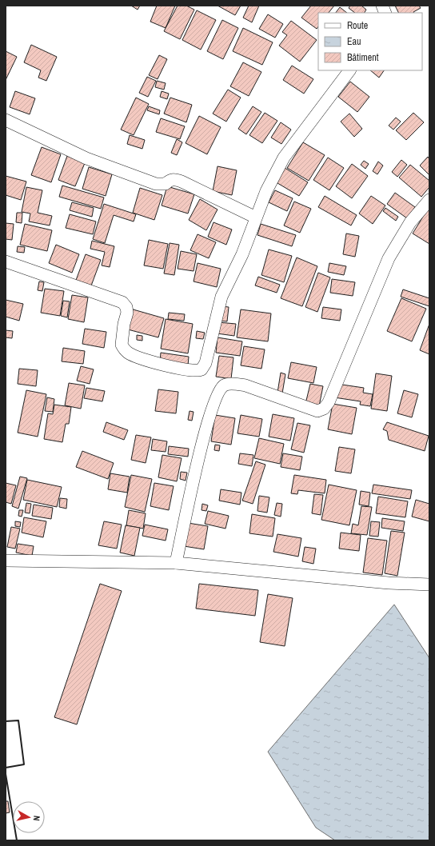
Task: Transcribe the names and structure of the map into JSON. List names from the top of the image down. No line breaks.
{"legend":["Route","Eau","Bâtiment"],"north":"right"}
